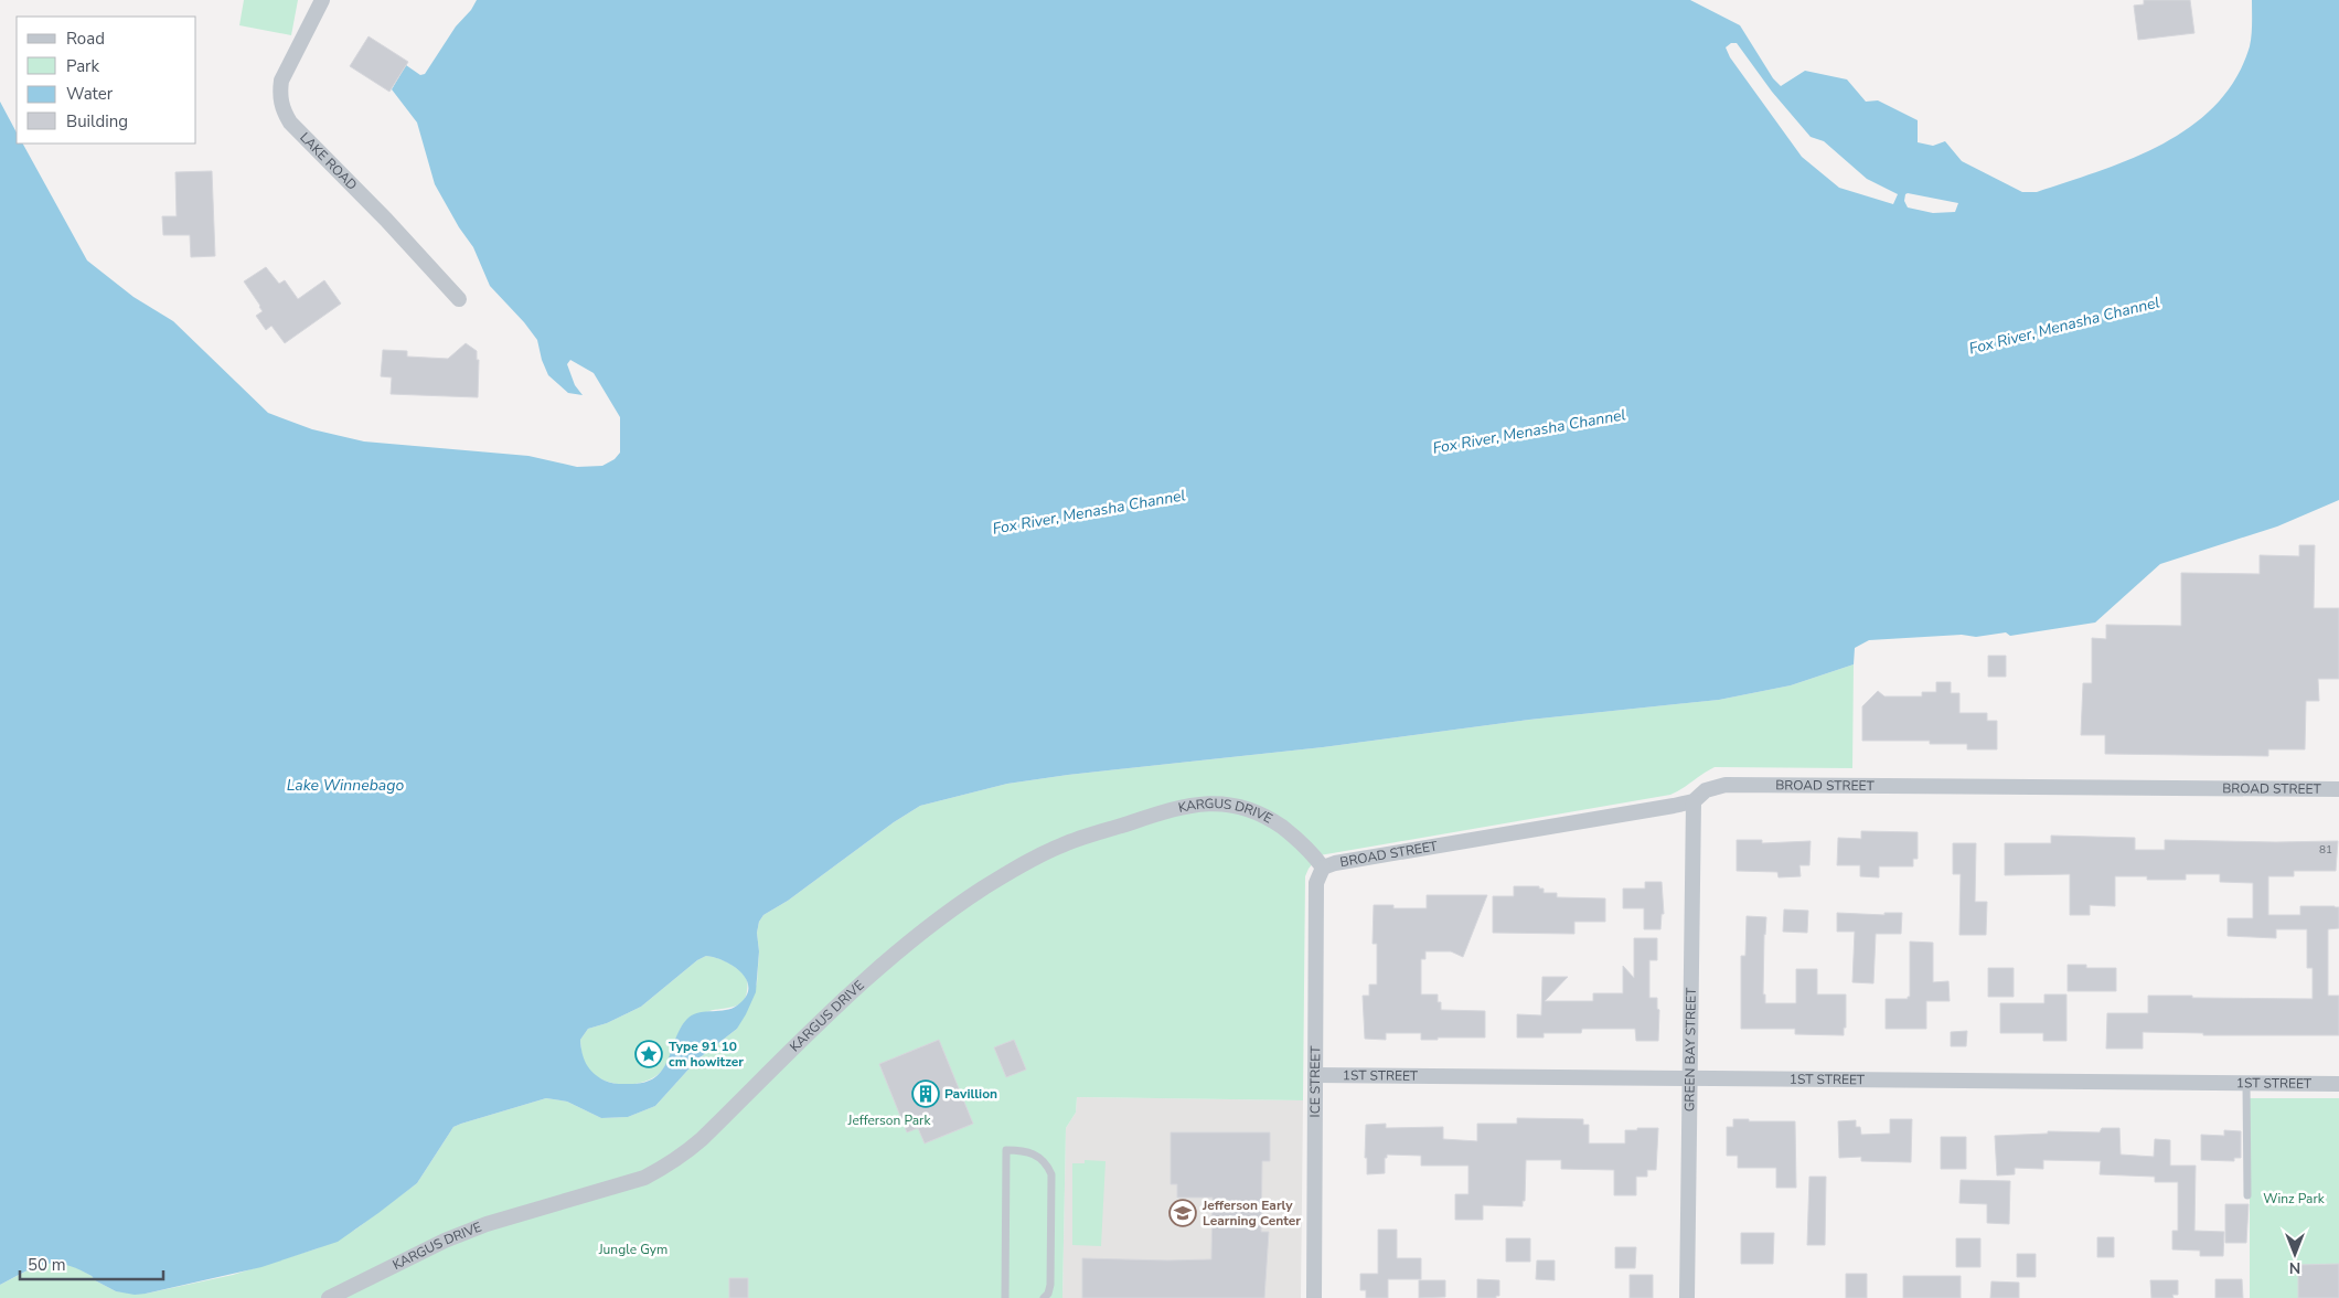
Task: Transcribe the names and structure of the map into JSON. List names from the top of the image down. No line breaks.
{"streets":{"street":["LAKE ROAD","BROAD STREET","KARGUS DRIVE","GREEN BAY STREET","1ST STREET","ICE STREET"]},"crossings":[["BROAD STREET","KARGUS DRIVE"],["BROAD STREET","GREEN BAY STREET"],["BROAD STREET","ICE STREET"],["KARGUS DRIVE","ICE STREET"],["GREEN BAY STREET","1ST STREET"],["1ST STREET","ICE STREET"]],"water":["Fox River, Menasha Channel","Lake Winnebago"],"parks":["Jefferson Park","Winz Park","Jungle Gym"],"places":{"place":["Type 91 10 cm howitzer"],"building":["Pavillion"],"school or university":["Jefferson Early Learning Center"]},"house_numbers":["81"],"legend":["Road","Park","Water","Building"],"scale_bar":"50 m","north":"bottom"}
